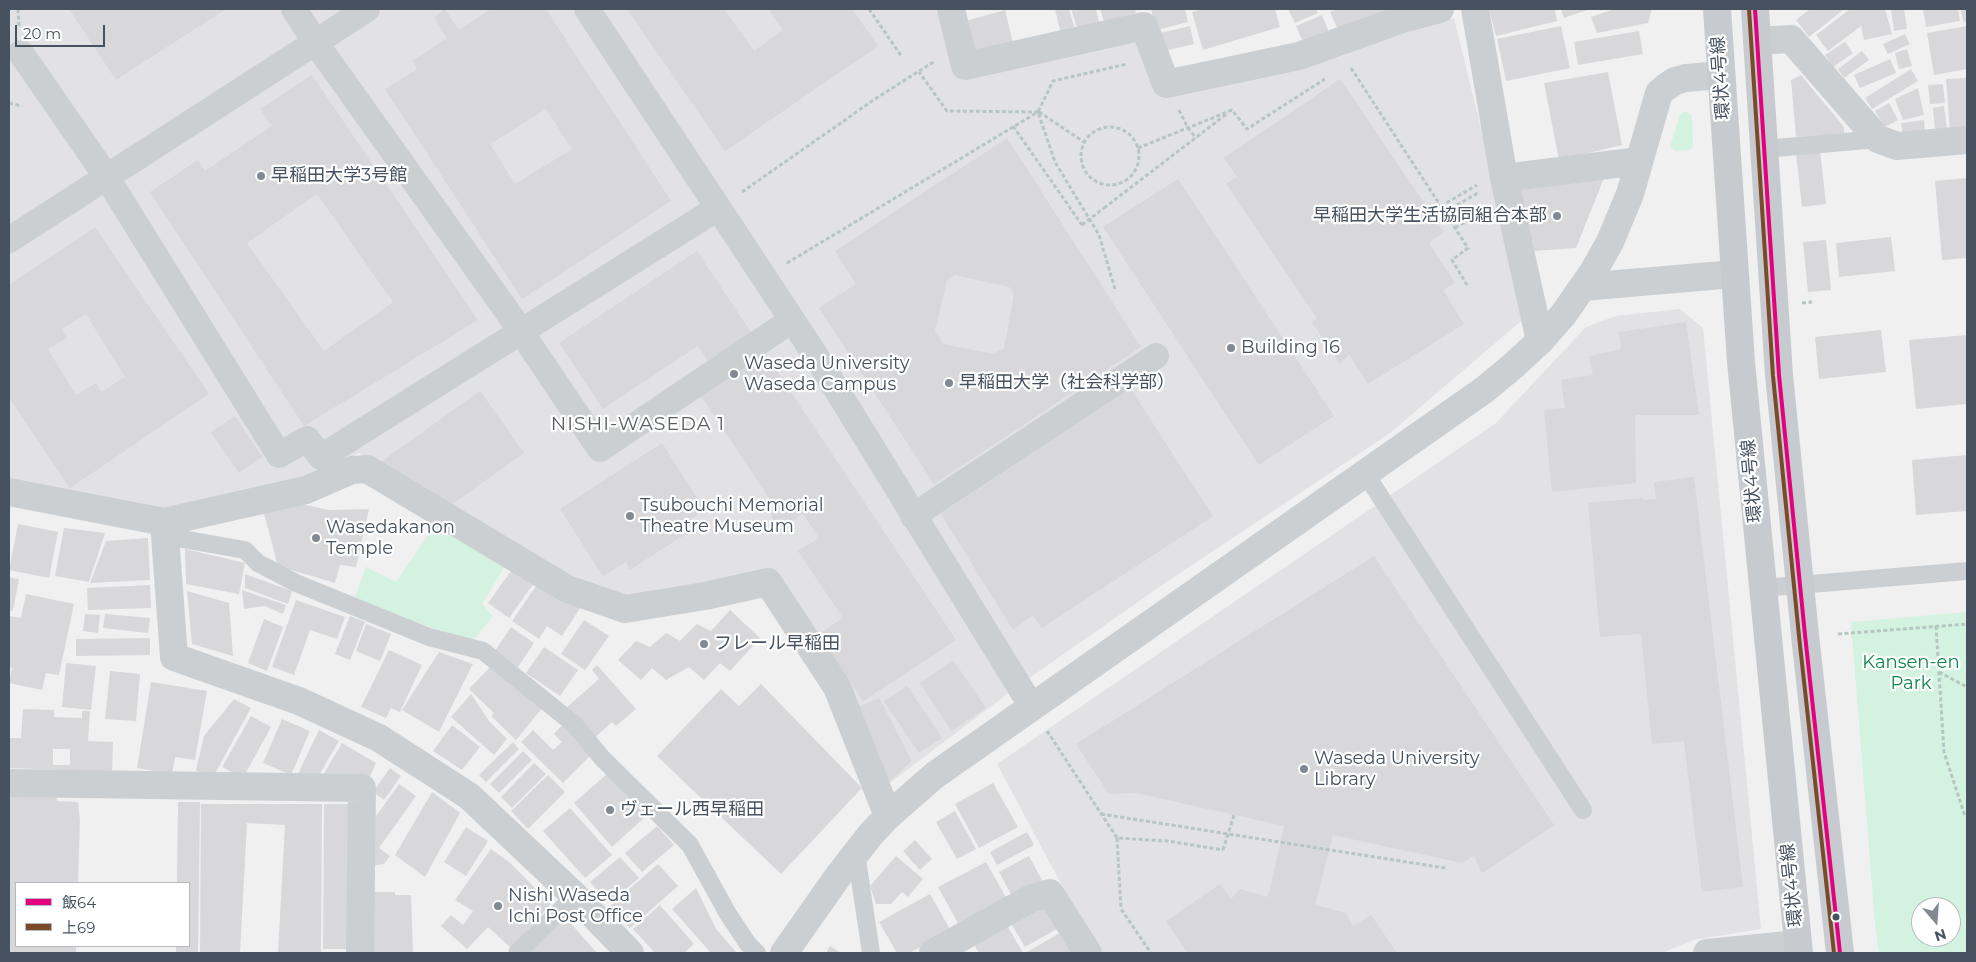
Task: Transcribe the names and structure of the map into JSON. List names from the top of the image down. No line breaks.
{"streets":{"main road":["環状4号線"]},"districts":["NISHI-WASEDA 1"],"parks":["Kansen-en Park"],"places":["早稲田大学3号館","早稲田大学生活協同組合本部","Building 16","Waseda University Waseda Campus","早稲田大学（社会科学部）","Tsubouchi Memorial Theatre Museum","Wasedakanon Temple","フレール早稲田","Waseda University Library","ヴェール西早稲田","Nishi Waseda Ichi Post Office"],"lines":["transit line 飯64","transit line 上69"],"legend":["飯64","上69"],"scale_bar":"20 m","north":"bottom"}
